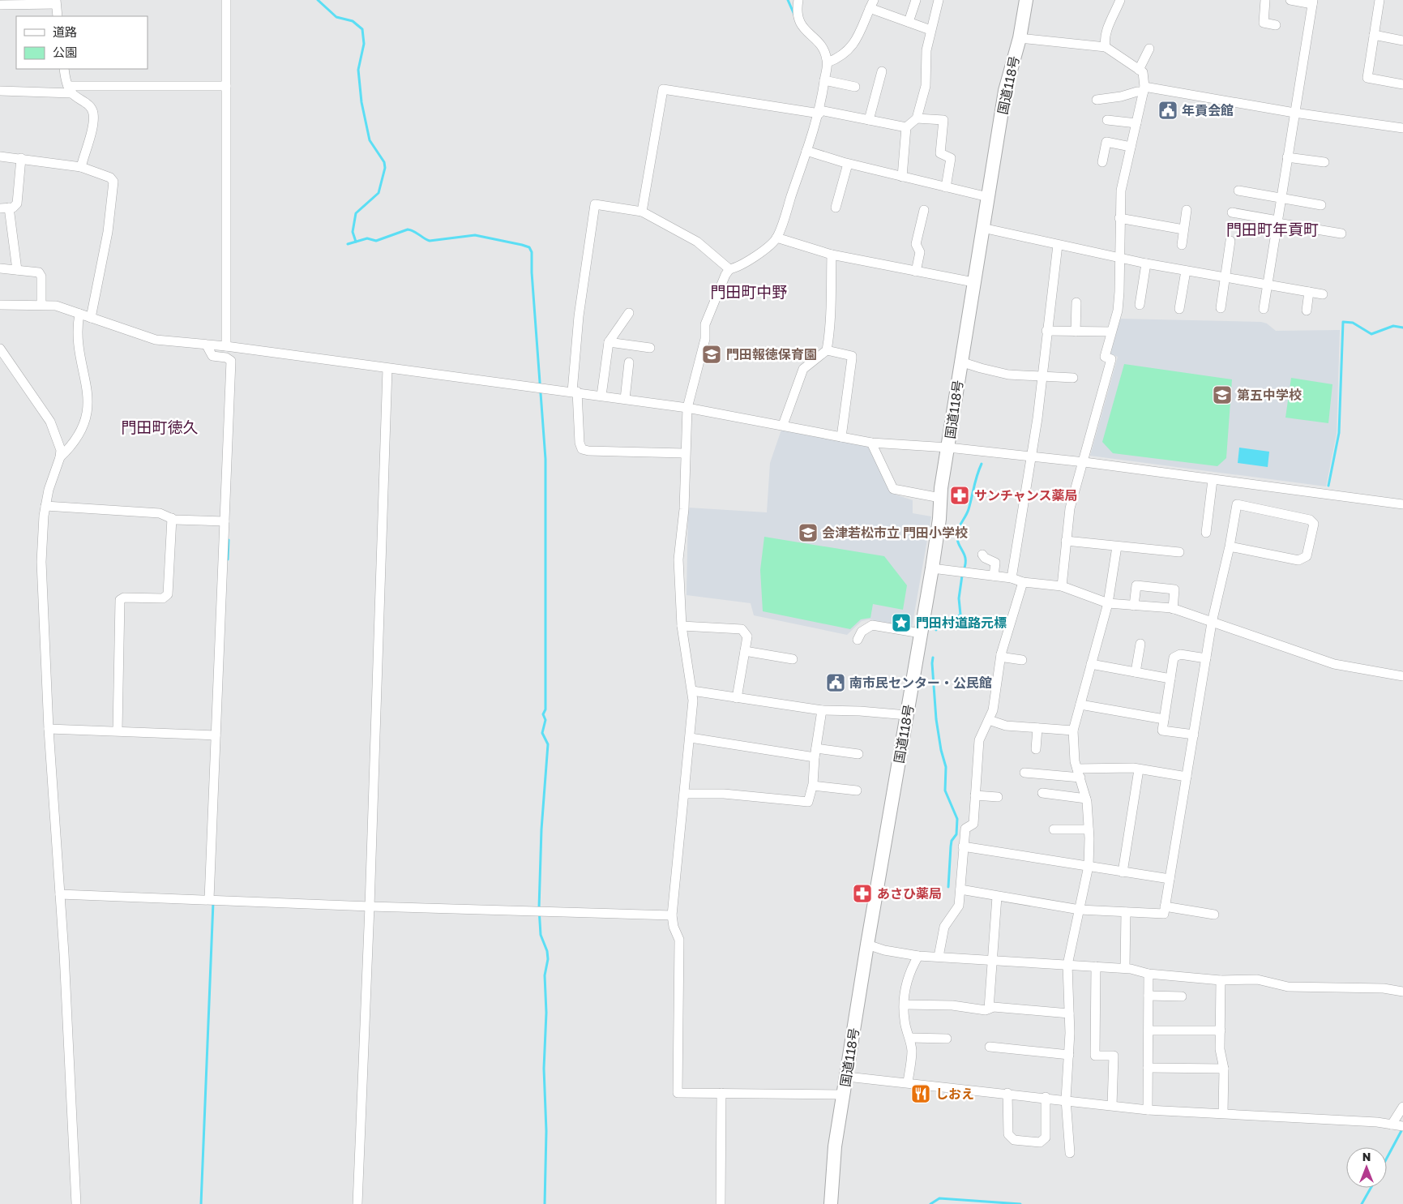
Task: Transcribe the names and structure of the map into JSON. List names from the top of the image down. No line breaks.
{"streets":{"highway":["国道118号"]},"districts":["門田町年貢町","門田町中野","門田町徳久"],"places":{"public building":["年貢会館","南市民センター・公民館"],"school or university":["門田報徳保育園","第五中学校","会津若松市立 門田小学校"],"pharmacy":["サンチャンス薬局","あさひ薬局"],"place":["門田村道路元標"],"restaurant":["しおえ"]},"legend":["道路","公園"],"north":"top"}
